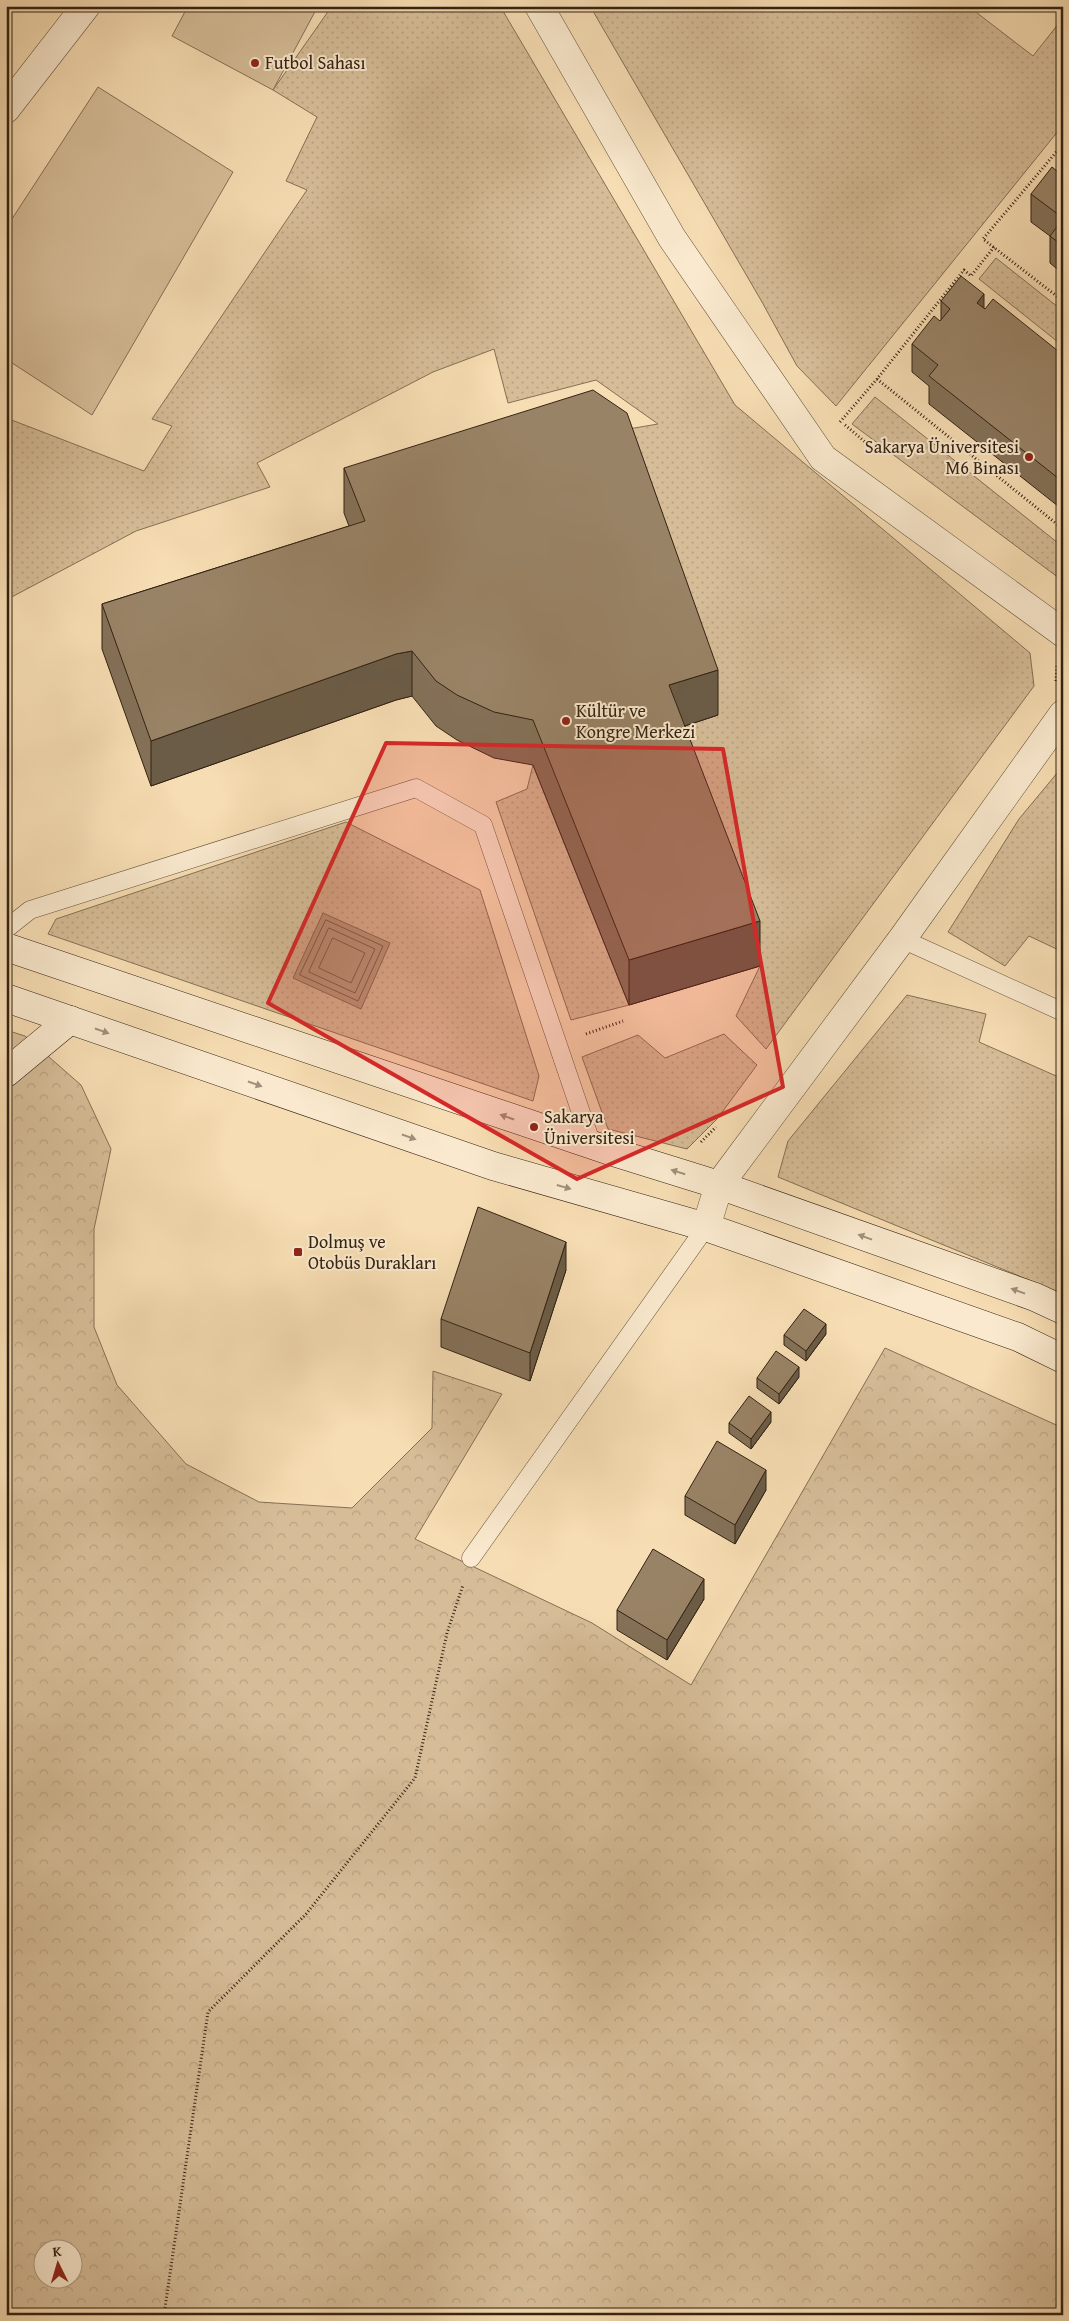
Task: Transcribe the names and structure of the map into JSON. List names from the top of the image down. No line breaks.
{"places":{"other":["Futbol Sahası","Sakarya Üniversitesi M6 Binası","Kültür ve Kongre Merkezi","Sakarya Üniversitesi"],"transit":["Dolmuş ve Otobüs Durakları"]},"north":"top"}
